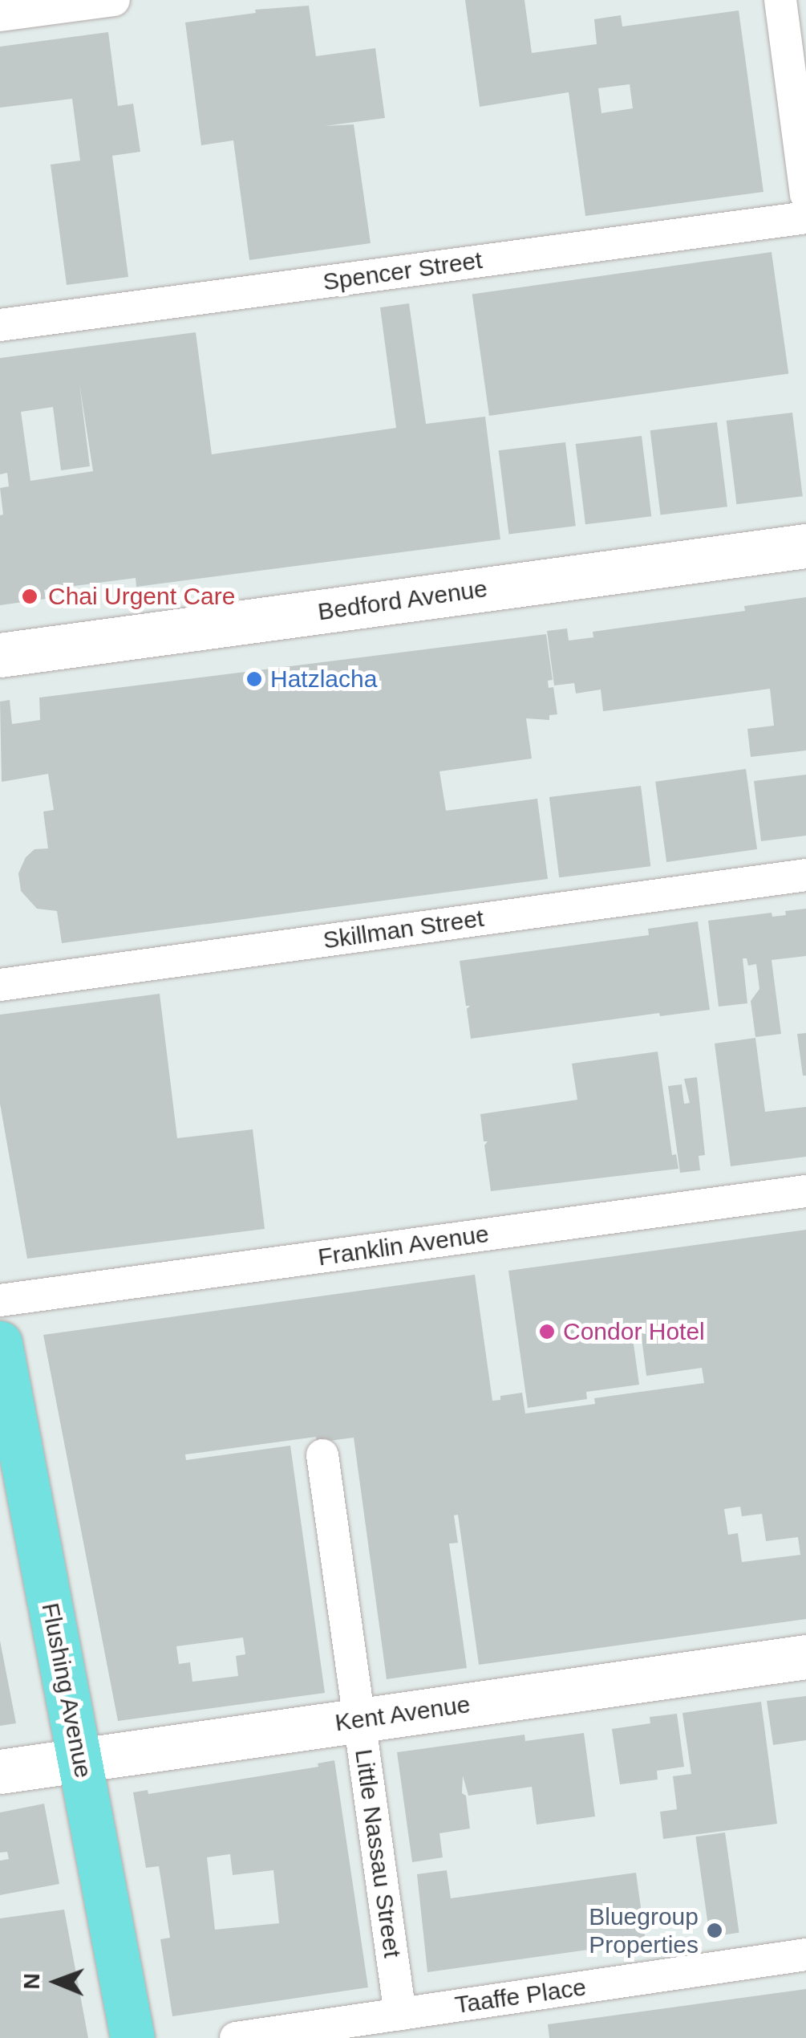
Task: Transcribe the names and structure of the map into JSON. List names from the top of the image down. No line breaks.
{"streets":{"main road":["Bedford Avenue","Flushing Avenue","Kent Avenue"],"street":["Spencer Street","Skillman Street","Franklin Avenue","Little Nassau Street","Taaffe Place"]},"crossings":[["Flushing Avenue","Kent Avenue"],["Kent Avenue","Little Nassau Street"],["Little Nassau Street","Taaffe Place"]],"places":["Chai Urgent Care","Hatzlacha","Condor Hotel","Bluegroup Properties"],"north":"left"}
